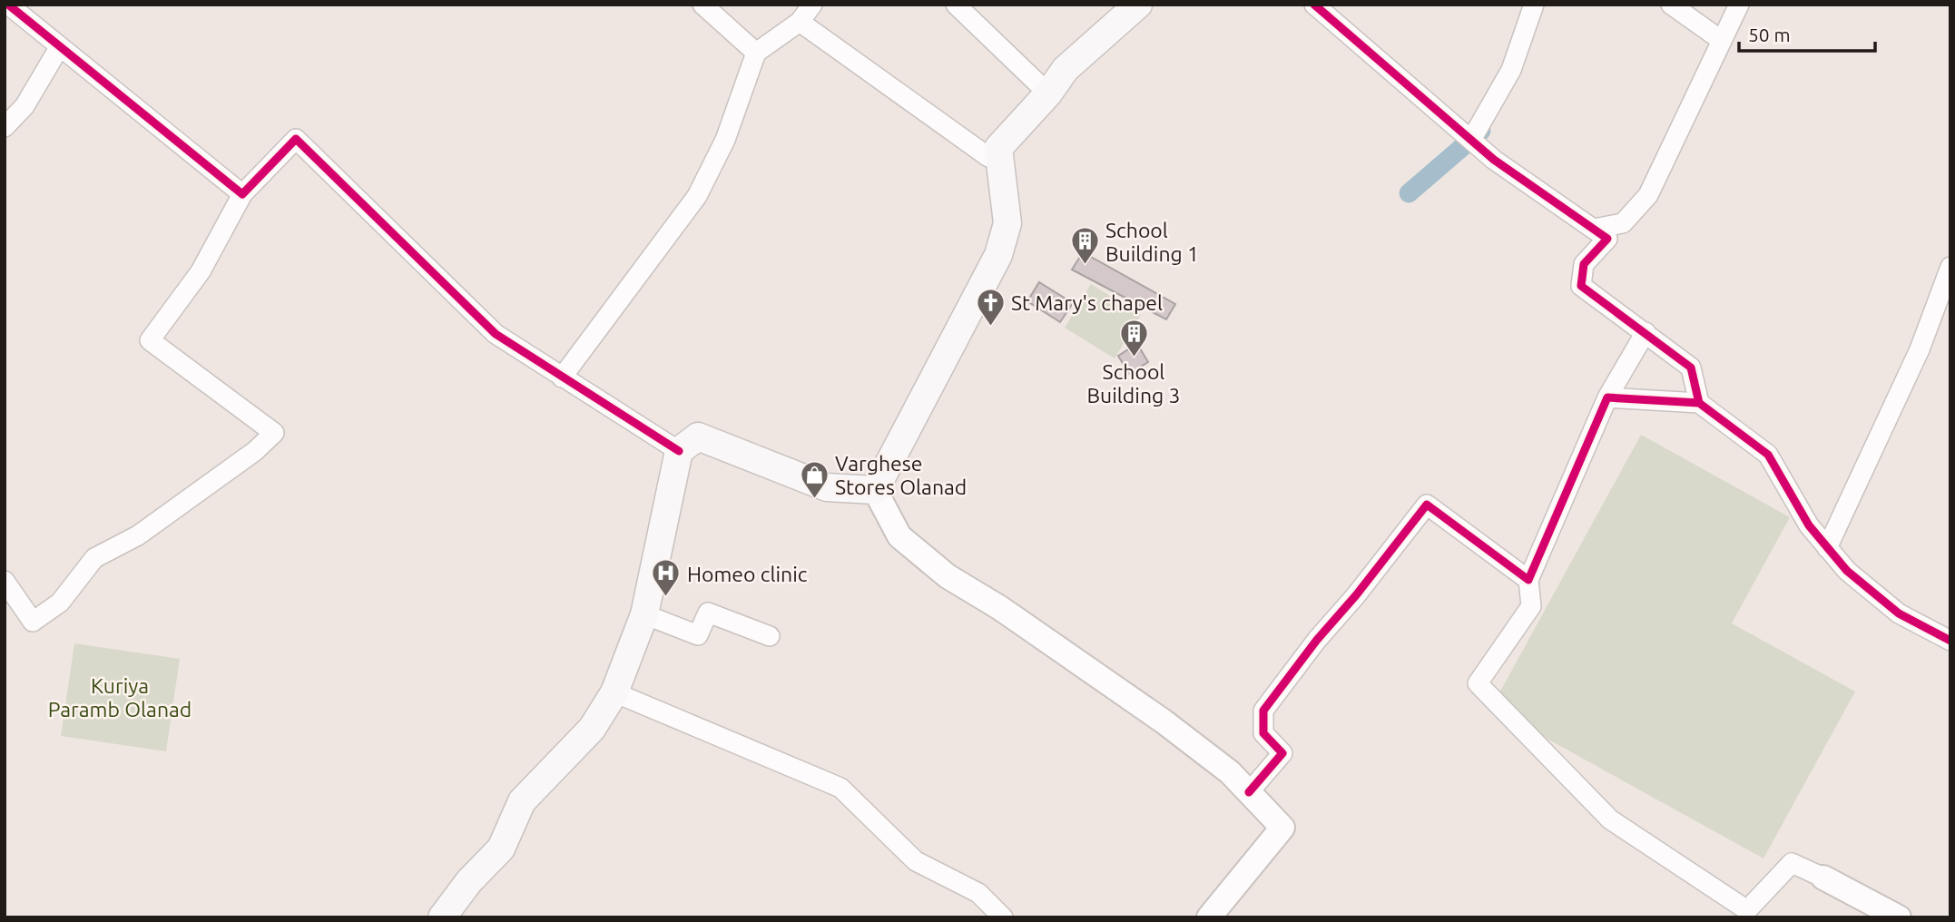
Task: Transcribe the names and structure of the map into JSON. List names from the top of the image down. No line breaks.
{"parks":["Kuriya Paramb Olanad"],"places":{"building":["School Building 1","School Building 3"],"church":["St Mary's chapel"],"shop":["Varghese Stores Olanad"],"hospital":["Homeo clinic"]},"scale_bar":"50 m"}
